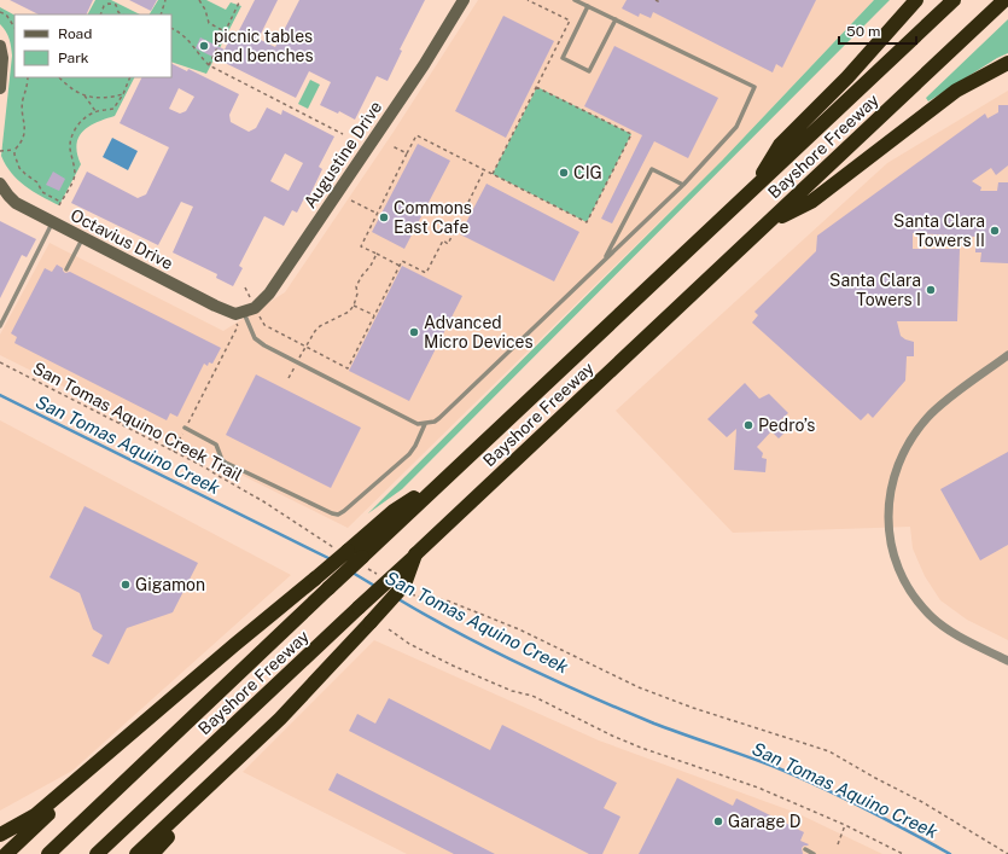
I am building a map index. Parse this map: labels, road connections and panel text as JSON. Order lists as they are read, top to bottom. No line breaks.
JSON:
{"streets":{"highway":["Bayshore Freeway"],"street":["Augustine Drive","Octavius Drive"],"path":["San Tomas Aquino Creek Trail"]},"crossings":[["Augustine Drive","Octavius Drive"]],"water":["San Tomas Aquino Creek"],"places":["picnic tables and benches","CIG","Commons East Cafe","Santa Clara Towers II","Santa Clara Towers I","Advanced Micro Devices","Pedro’s","Gigamon","Garage D"],"legend":["Road","Park"],"scale_bar":"50 m"}
